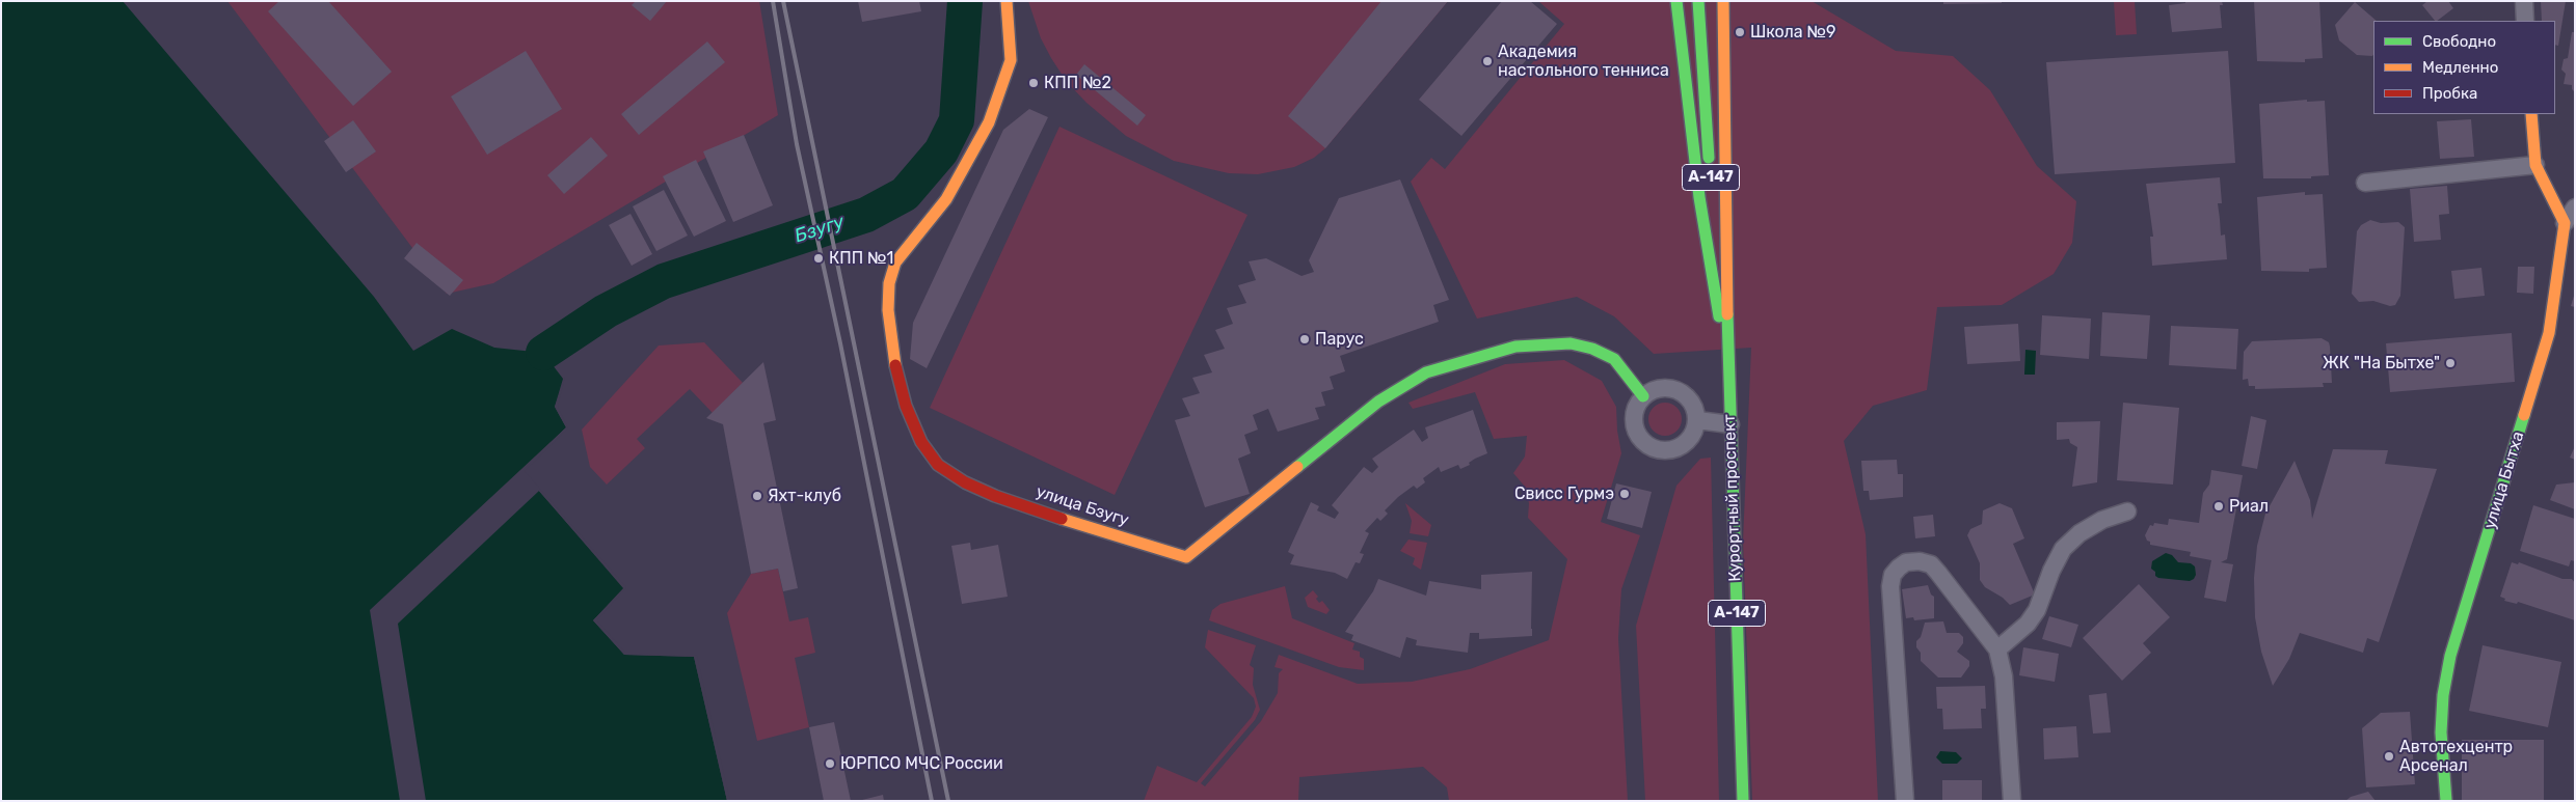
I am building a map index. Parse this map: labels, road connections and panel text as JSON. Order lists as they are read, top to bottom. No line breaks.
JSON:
{"streets":{"street":["А-147","улица Бытха","Курортный проспект","улица Бзугу"]},"crossings":[["А-147","Курортный проспект"]],"water":["Бзугу"],"places":["Школа №9","Академия настольного тенниса","КПП №2","КПП №1","Парус","ЖК \"На Бытхе\"","Свисс Гурмэ","Яхт-клуб","Риал","Автотехцентр Арсенал","ЮРПСО МЧС России"],"legend":["Свободно","Медленно","Пробка"]}
